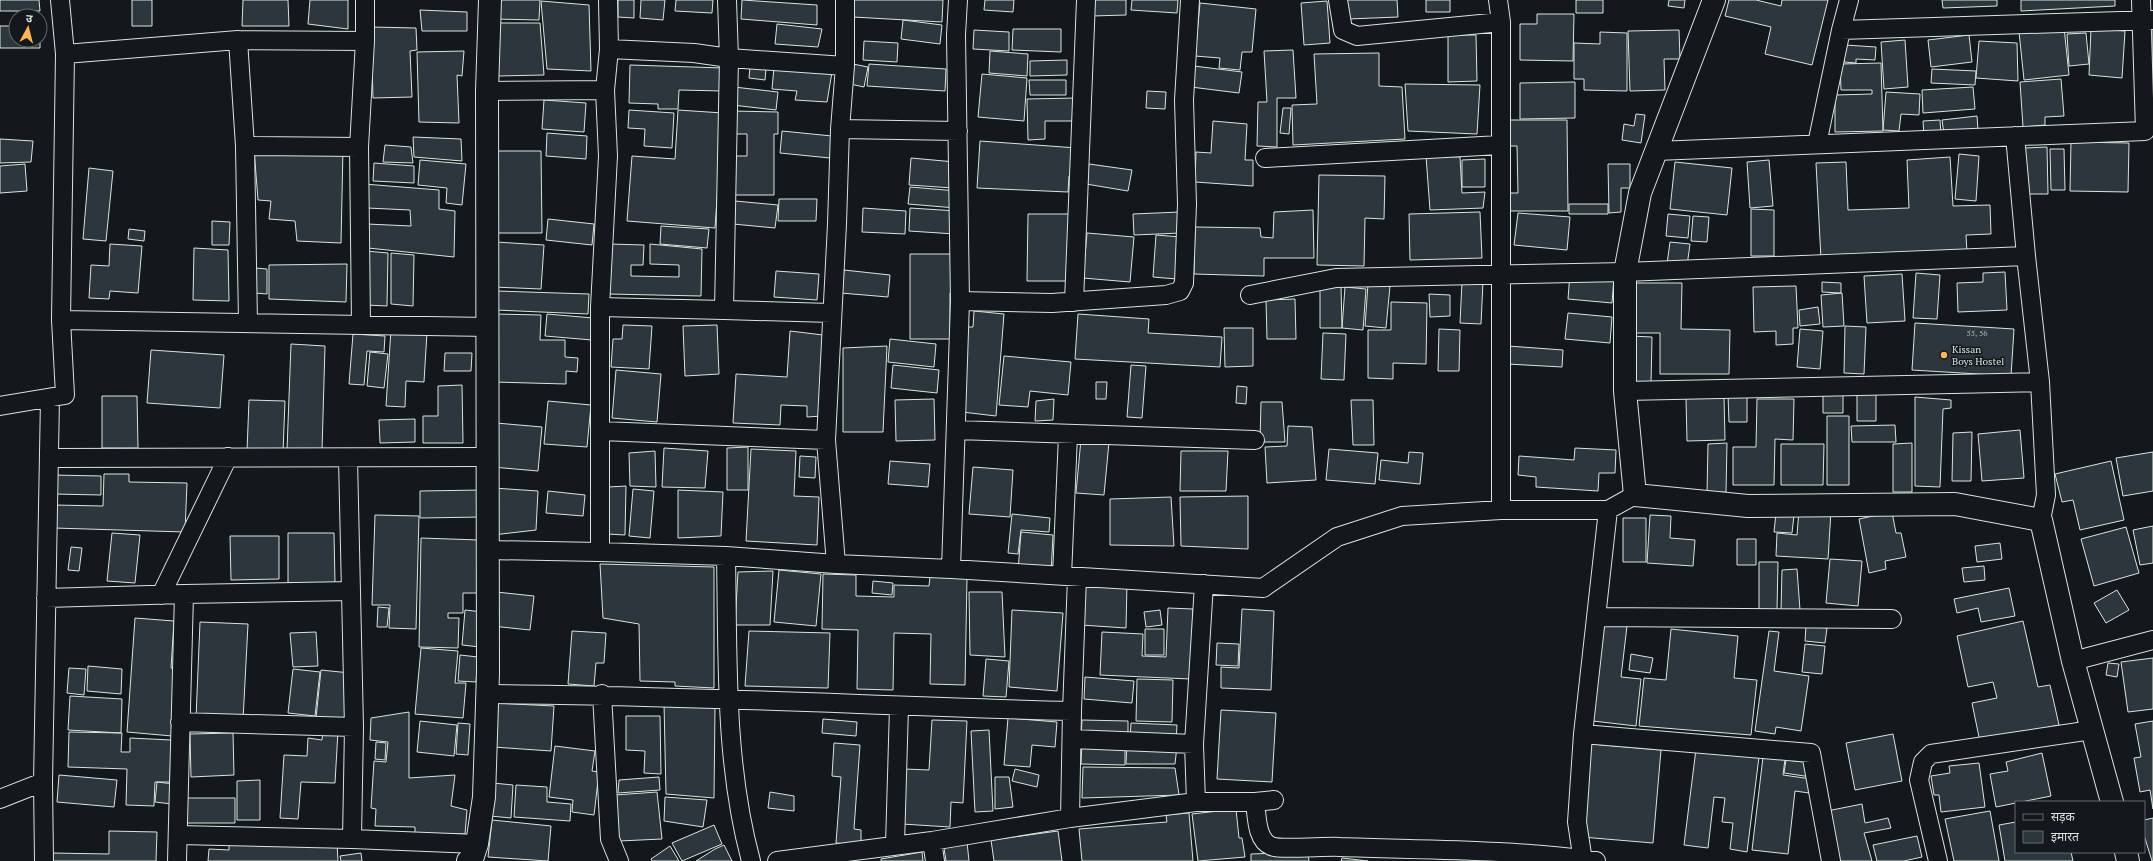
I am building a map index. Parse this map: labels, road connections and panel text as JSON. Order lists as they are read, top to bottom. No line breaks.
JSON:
{"places":["Kissan Boys Hostel"],"house_numbers":["55, 56"],"legend":["सड़क","इमारत"],"north":"top"}
